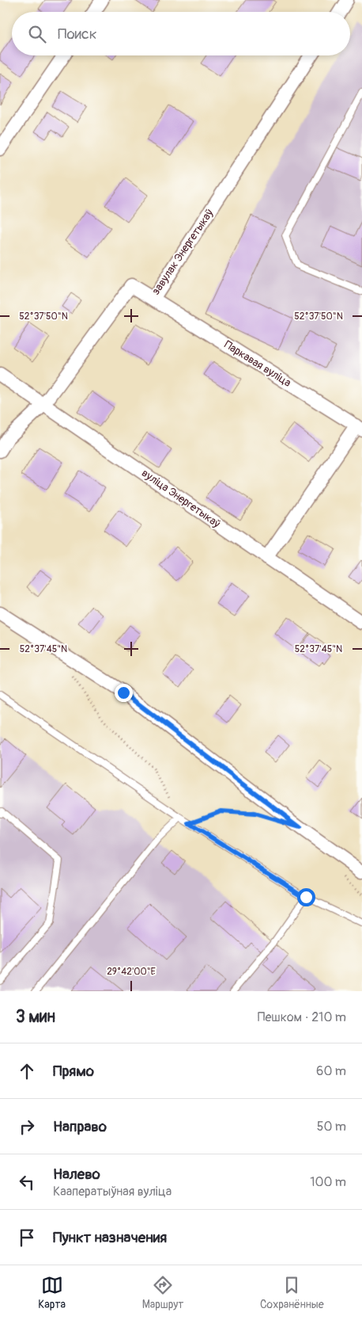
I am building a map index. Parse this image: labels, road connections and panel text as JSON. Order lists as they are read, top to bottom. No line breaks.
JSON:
{"streets":{"street":["завулак Энергетыкаў","Паркавая вуліца","вуліца Энергетыкаў"]},"crossings":[["завулак Энергетыкаў","Паркавая вуліца"],["завулак Энергетыкаў","вуліца Энергетыкаў"]],"page":{"search":"Поиск","heading":["3 мин","Пешком · 210 m"],"list":[["Прямо","60 m"],["Направо","50 m"],["Налево","Кааператыўная вуліца","100 m"],"Пункт назначения"],"nav":["Карта","Маршрут","Сохранённые"]},"coordinates":["52°37'50\"N","52°37'45\"N","29°42'00\"E"]}
